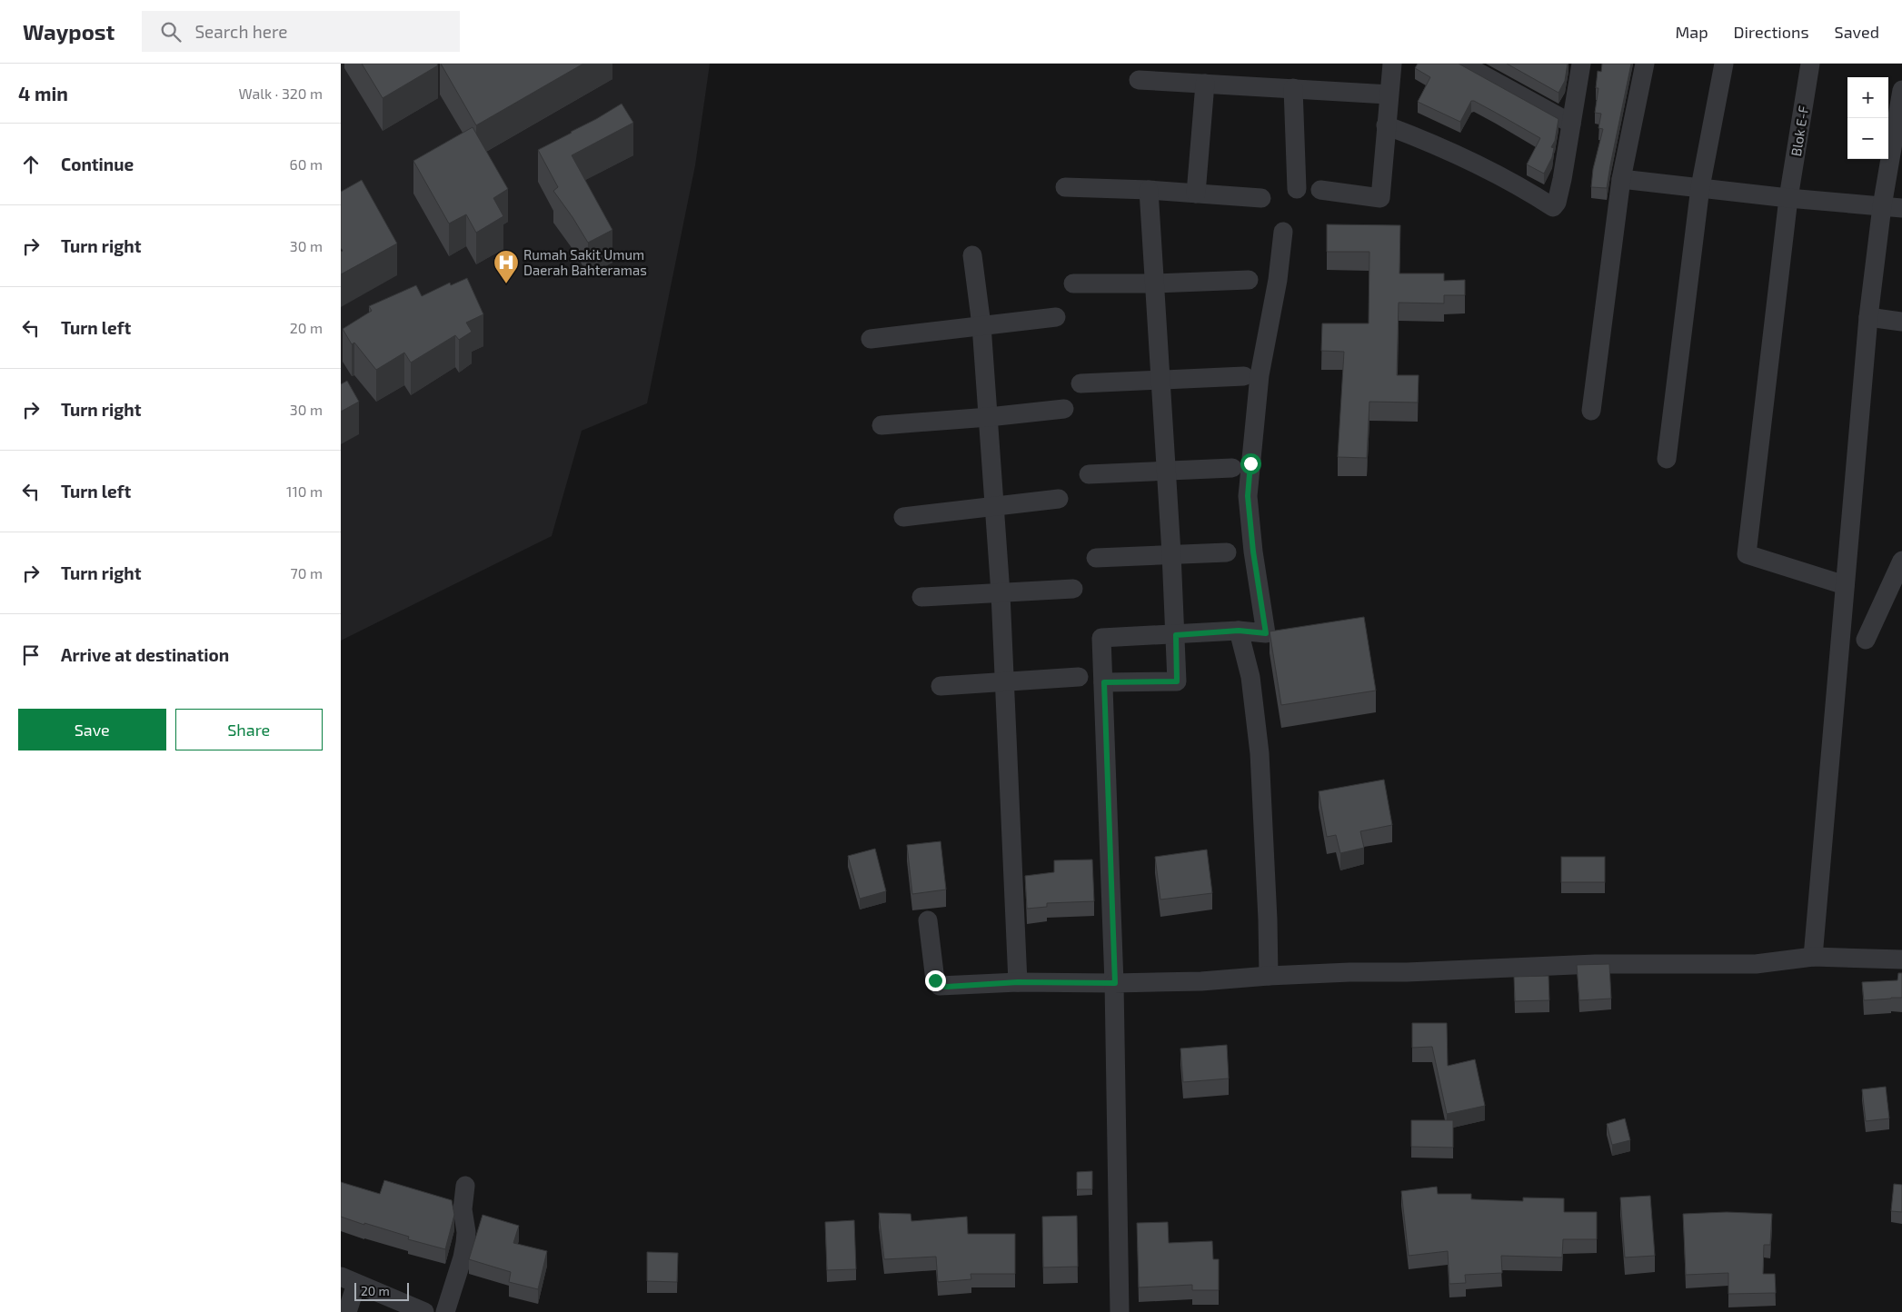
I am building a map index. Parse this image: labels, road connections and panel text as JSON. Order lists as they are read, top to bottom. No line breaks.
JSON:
{"streets":{"street":["Blok E-F"]},"places":{"hospital":["Rumah Sakit Umum Daerah Bahteramas"]},"scale_bar":"20 m","page":{"header":"Waypost","search":"Search here","nav":["Map","Directions","Saved"],"heading":["4 min","Walk · 320 m"],"map_buttons":["+","−"],"list":[["Continue","60 m"],["Turn right","30 m"],["Turn left","20 m"],["Turn right","30 m"],["Turn left","110 m"],["Turn right","70 m"],"Arrive at destination"],"buttons":["Save","Share"],"scale":"20 m"}}
